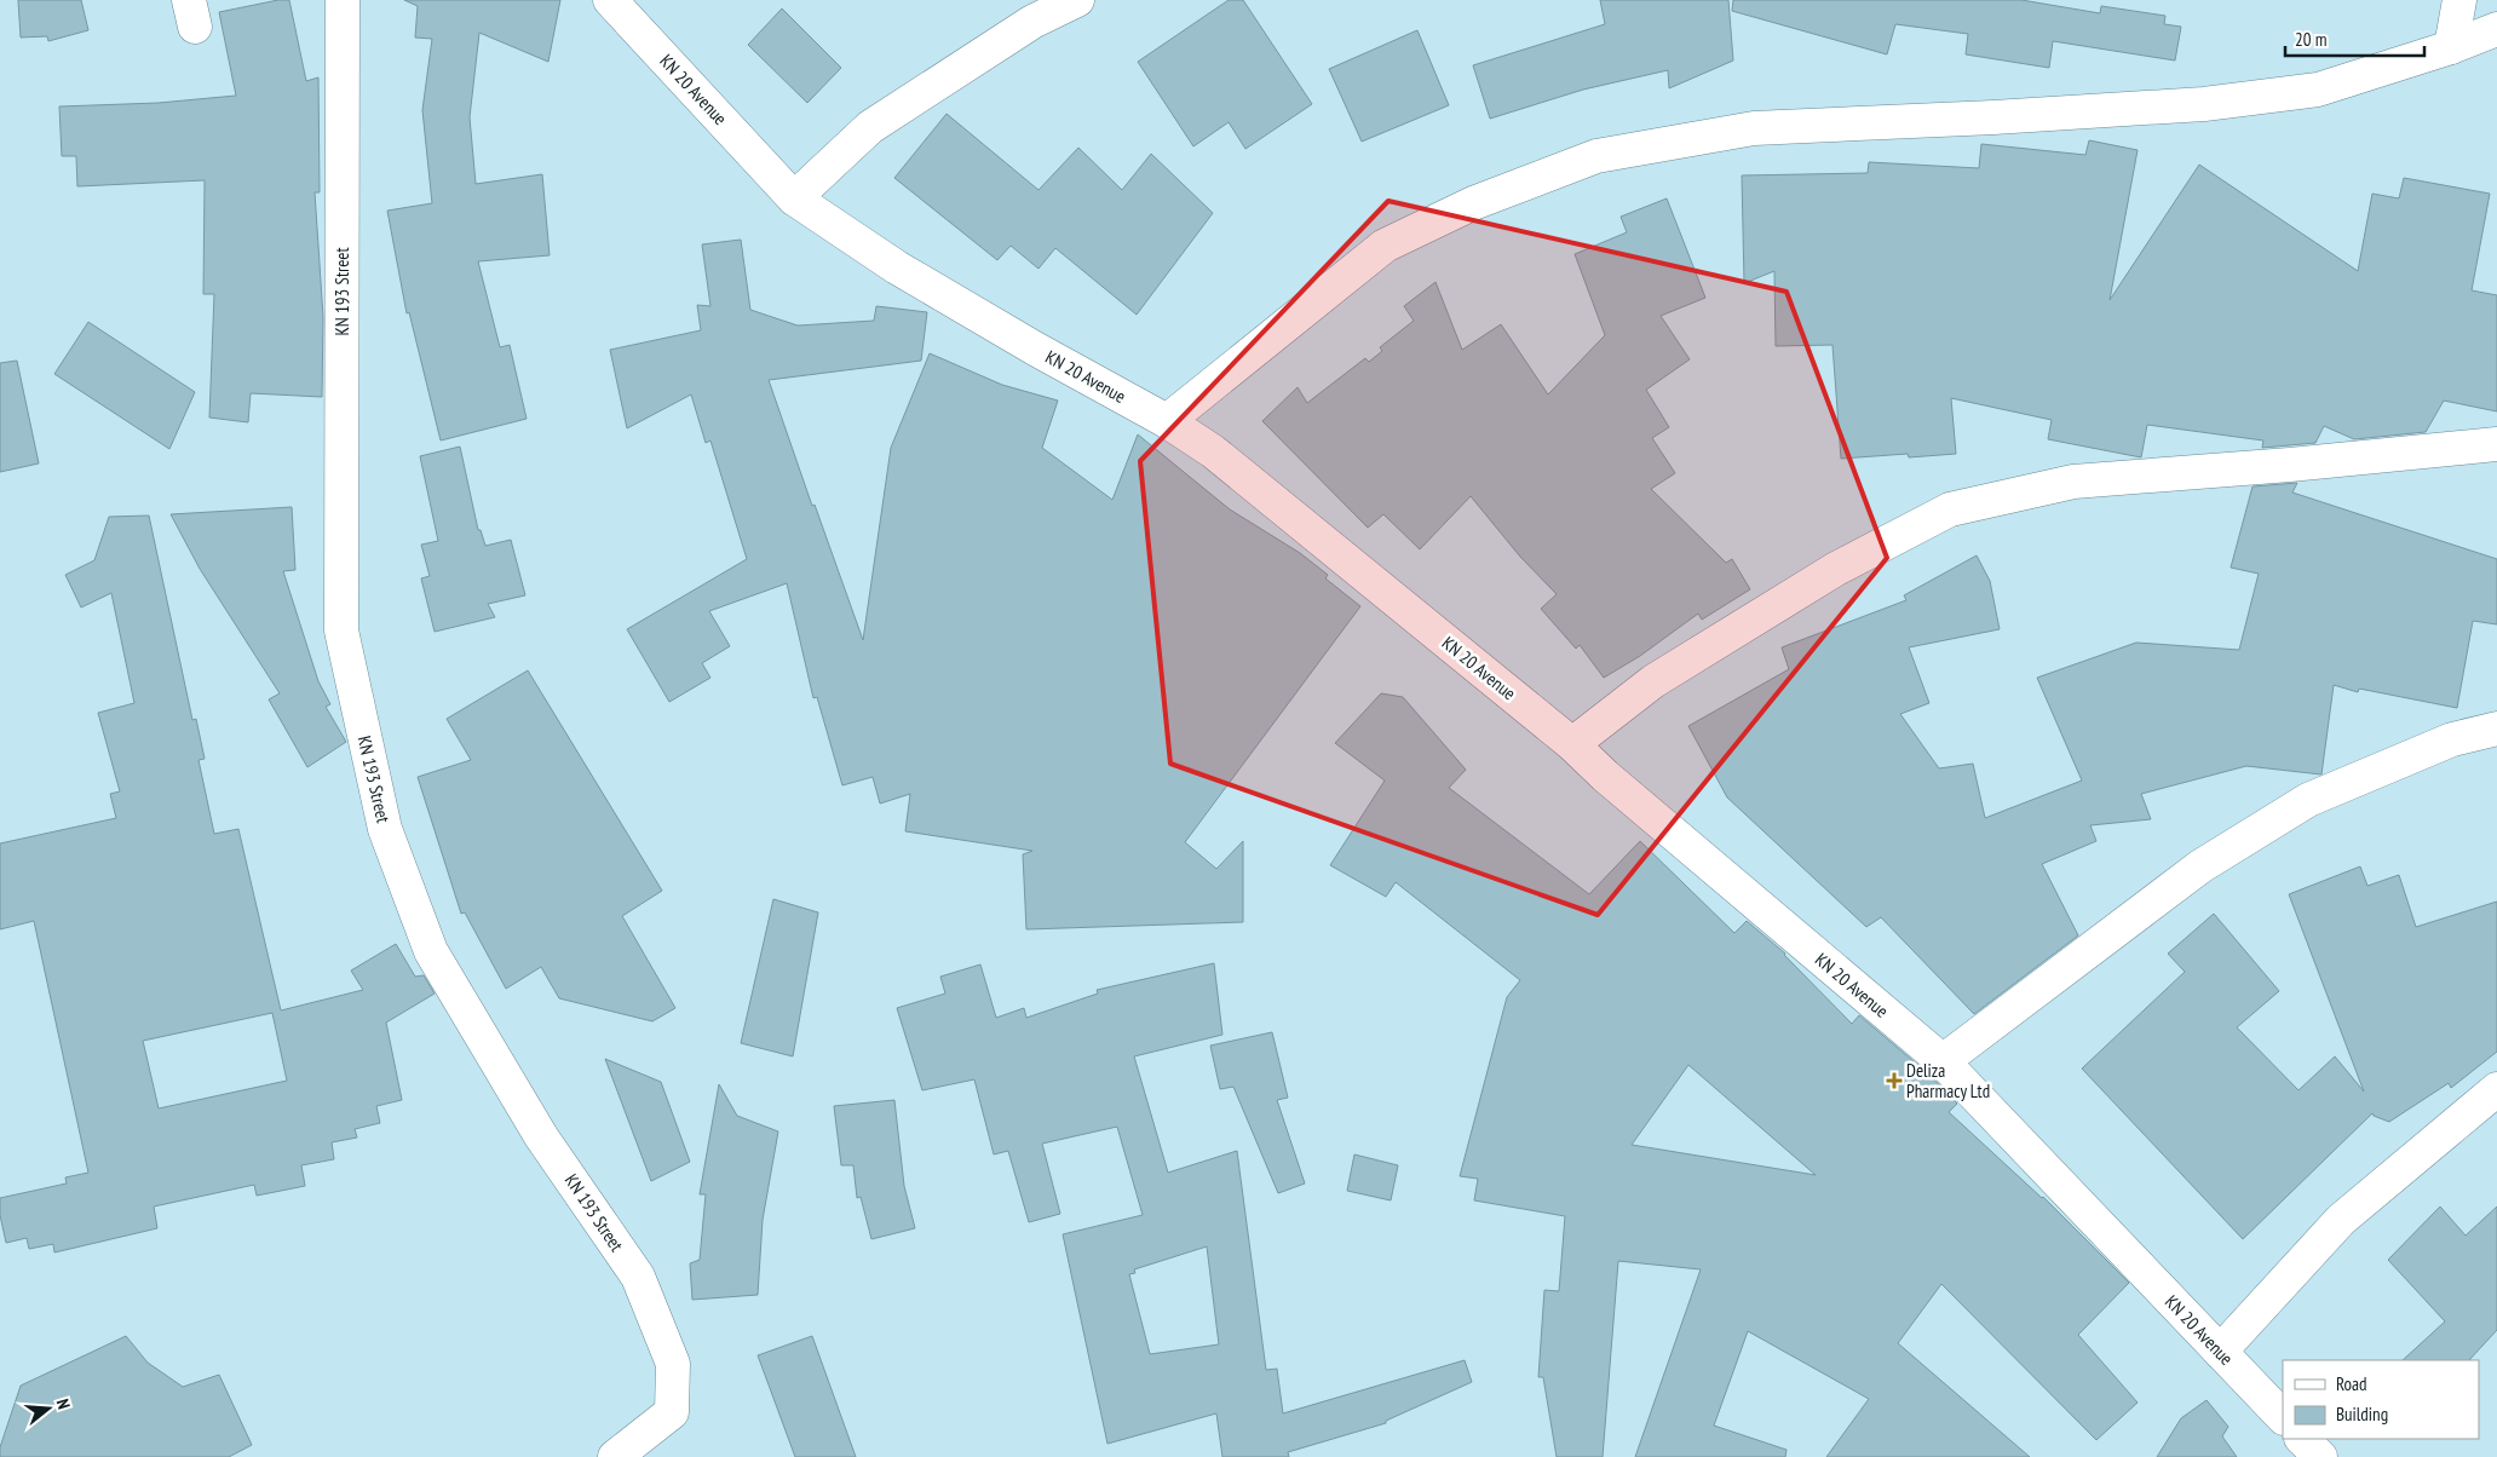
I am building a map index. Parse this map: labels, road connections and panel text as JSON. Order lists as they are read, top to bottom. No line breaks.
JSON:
{"streets":{"street":["KN 20 Avenue","KN 193 Street"]},"places":{"health":["Deliza Pharmacy Ltd"]},"legend":["Road","Building"],"scale_bar":"20 m","north":"right"}
